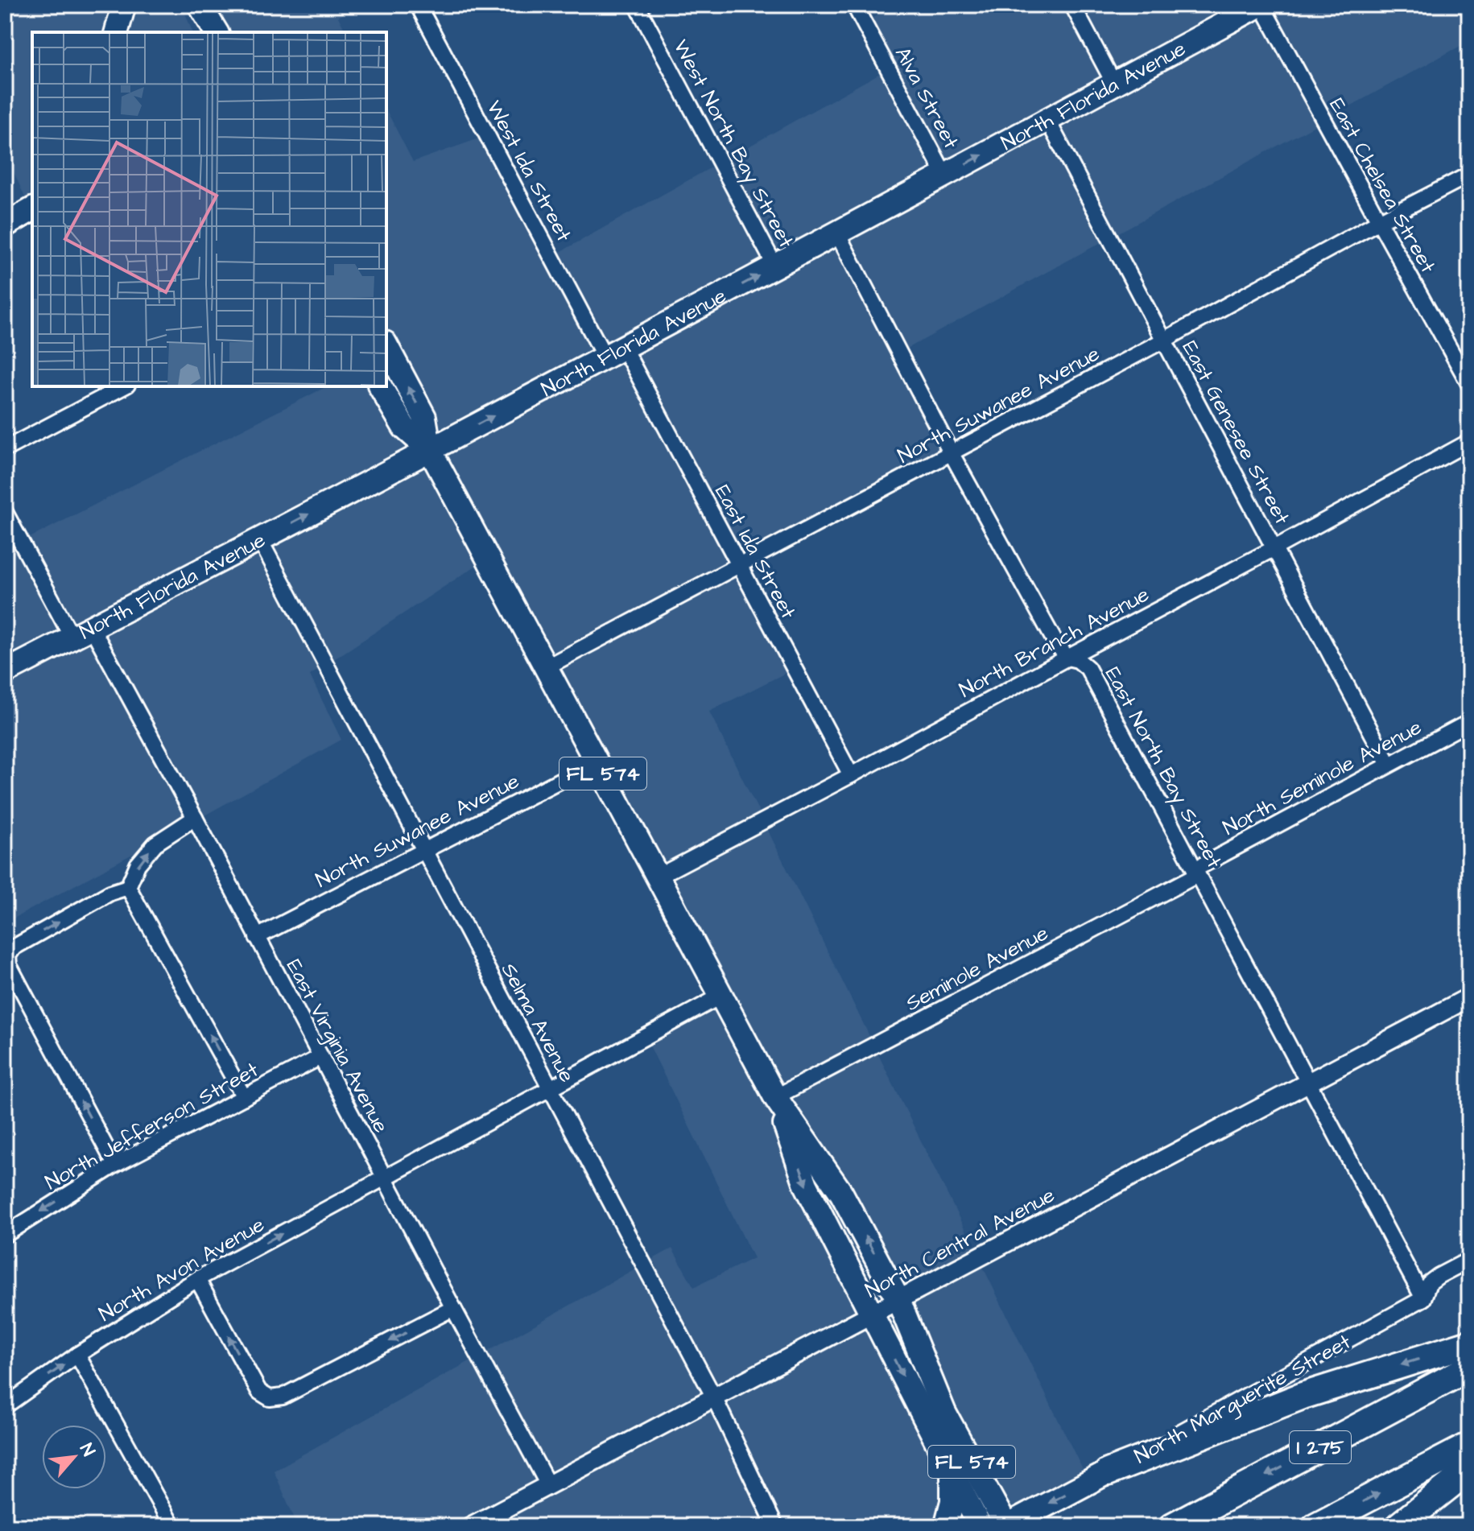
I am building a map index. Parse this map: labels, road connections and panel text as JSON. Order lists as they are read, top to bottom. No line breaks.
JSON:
{"streets":{"highway":["I 275"],"main road":["North Florida Avenue","FL 574","North Marguerite Street"],"street":["Alva Street","West North Bay Street","West Ida Street","East Chelsea Street","North Suwanee Avenue","East Genesee Street","East Ida Street","North Branch Avenue","East North Bay Street","North Seminole Avenue","Seminole Avenue","Selma Avenue","East Virginia Avenue","North Jefferson Street","North Central Avenue","North Avon Avenue"]},"crossings":[["North Florida Avenue","Alva Street"],["North Florida Avenue","West North Bay Street"],["North Florida Avenue","West Ida Street"],["North Florida Avenue","East Chelsea Street"],["North Florida Avenue","East Genesee Street"],["North Florida Avenue","East Ida Street"],["North Florida Avenue","East North Bay Street"],["North Florida Avenue","FL 574"],["North Florida Avenue","Selma Avenue"],["North Florida Avenue","East Virginia Avenue"],["West Ida Street","East Ida Street"],["East Chelsea Street","North Suwanee Avenue"],["North Suwanee Avenue","East Genesee Street"],["North Suwanee Avenue","East Ida Street"],["North Suwanee Avenue","East North Bay Street"],["North Suwanee Avenue","FL 574"],["North Suwanee Avenue","Selma Avenue"],["North Suwanee Avenue","East Virginia Avenue"],["East Genesee Street","North Branch Avenue"],["East Genesee Street","North Seminole Avenue"],["East Ida Street","North Branch Avenue"],["North Branch Avenue","East North Bay Street"],["North Branch Avenue","FL 574"],["East North Bay Street","North Seminole Avenue"],["East North Bay Street","Seminole Avenue"],["East North Bay Street","North Central Avenue"],["East North Bay Street","North Marguerite Street"],["FL 574","Seminole Avenue"],["FL 574","North Central Avenue"],["FL 574","North Avon Avenue"],["FL 574","North Marguerite Street"],["North Seminole Avenue","Seminole Avenue"],["Selma Avenue","North Central Avenue"],["Selma Avenue","North Avon Avenue"],["East Virginia Avenue","North Jefferson Street"],["East Virginia Avenue","North Central Avenue"],["East Virginia Avenue","North Avon Avenue"]],"one_way":["North Florida Avenue","North Jefferson Street","North Avon Avenue"],"north":"top right"}
